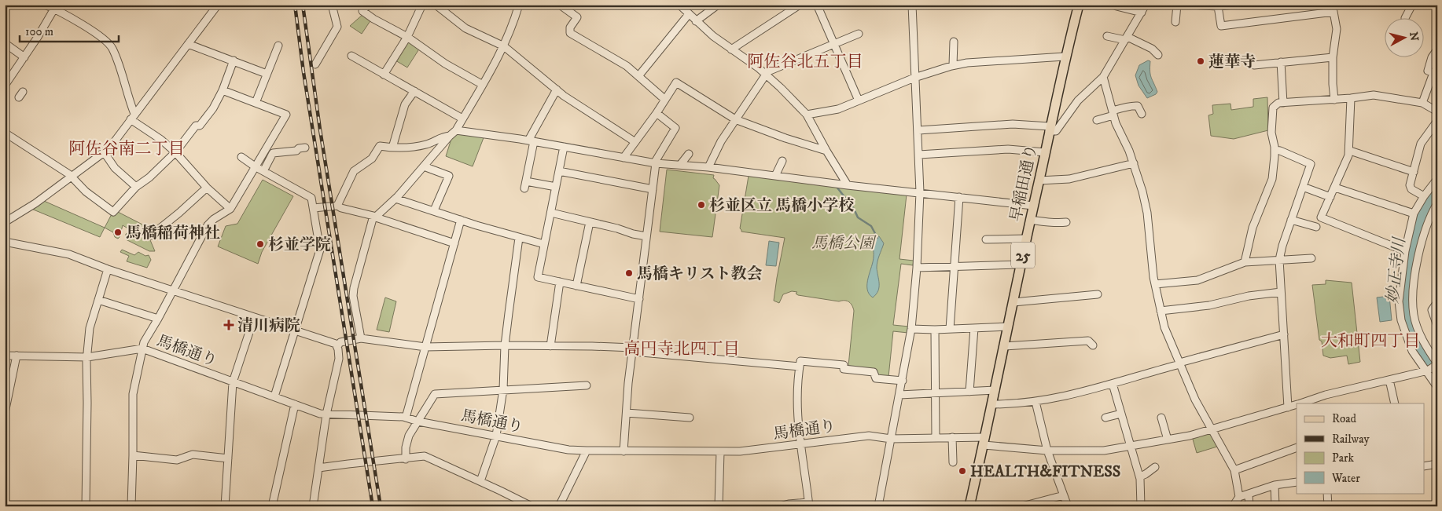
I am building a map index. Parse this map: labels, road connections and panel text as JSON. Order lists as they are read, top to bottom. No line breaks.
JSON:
{"streets":{"main road":["早稲田通り","25"],"street":["馬橋通り"]},"crossings":[["早稲田通り","馬橋通り"]],"districts":["阿佐谷北五丁目","阿佐谷南二丁目","大和町四丁目","高円寺北四丁目"],"water":["妙正寺川"],"parks":["馬橋公園"],"places":{"other":["蓮華寺","杉並区立 馬橋小学校","馬橋稲荷神社","杉並学院","馬橋キリスト教会","HEALTH&FITNESS"],"health":["清川病院"]},"legend":["Road","Railway","Park","Water"],"scale_bar":"100 m","north":"right"}
